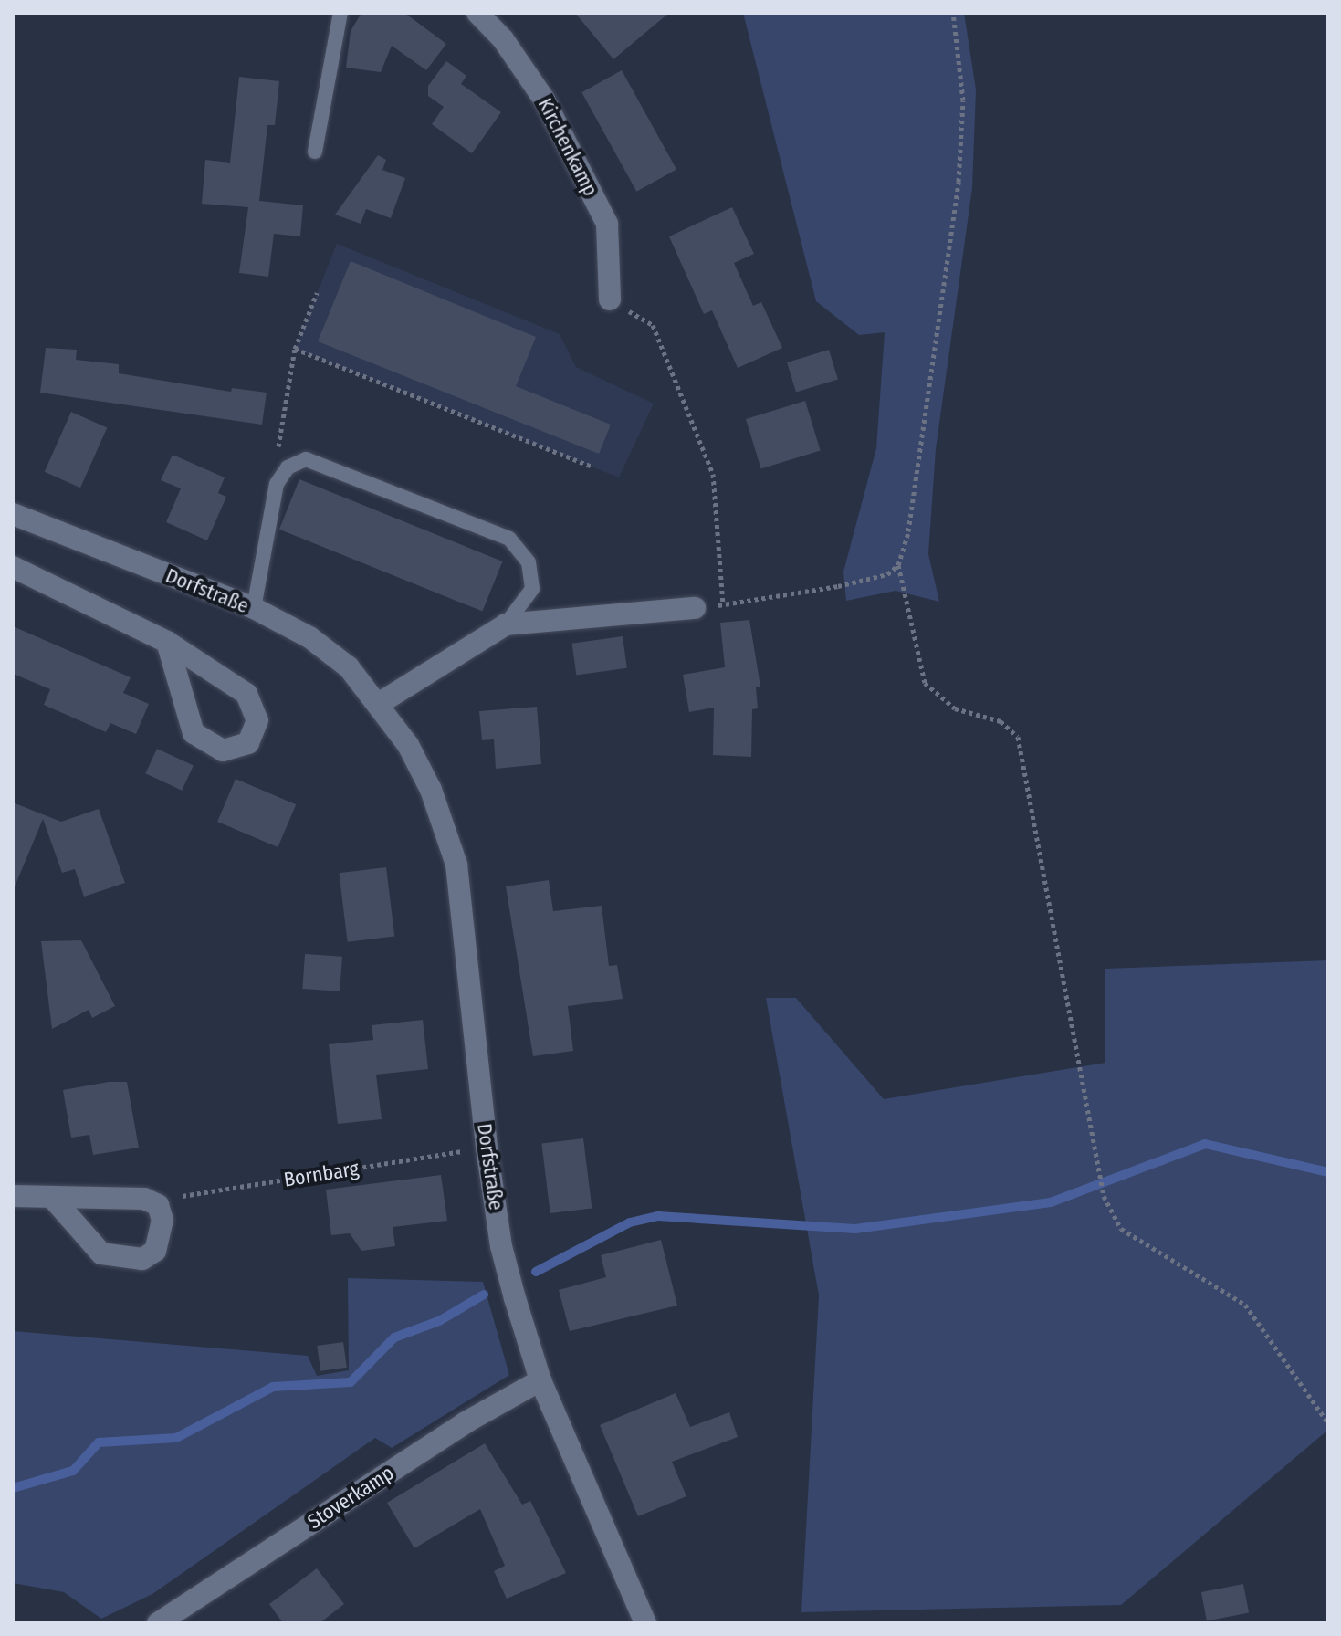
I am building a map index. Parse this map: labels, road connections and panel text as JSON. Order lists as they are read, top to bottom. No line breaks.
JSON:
{"streets":{"street":["Kirchenkamp","Dorfstraße","Stoverkamp"],"path":["Bornbarg"]},"crossings":[["Dorfstraße","Bornbarg"],["Dorfstraße","Stoverkamp"]]}
